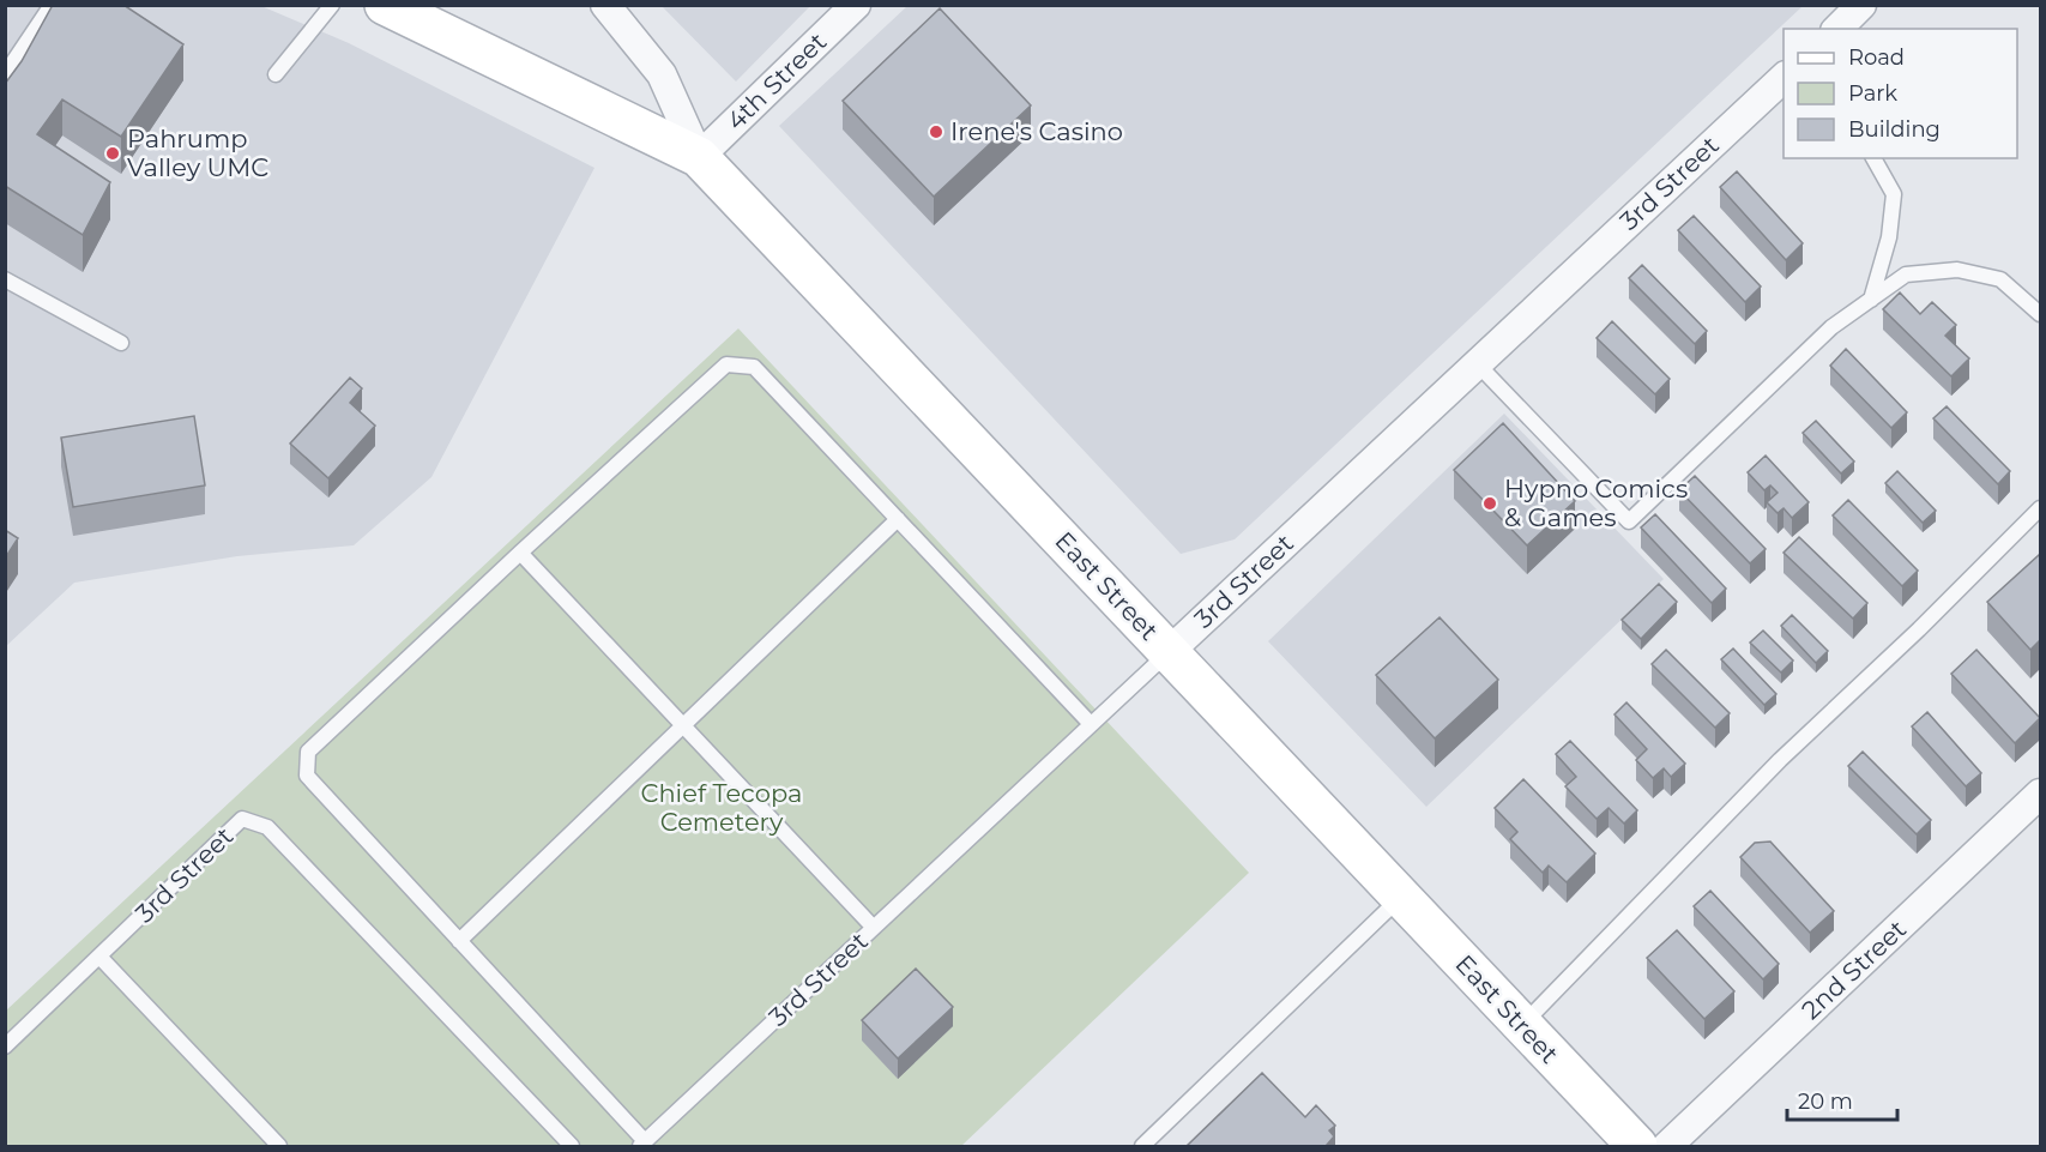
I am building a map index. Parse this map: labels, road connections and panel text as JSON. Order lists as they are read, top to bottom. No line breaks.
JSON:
{"streets":{"street":["4th Street","3rd Street","East Street","2nd Street"]},"crossings":[["4th Street","East Street"],["3rd Street","East Street"]],"parks":["Chief Tecopa Cemetery"],"places":["Irene's Casino","Pahrump Valley UMC","Hypno Comics & Games"],"legend":["Road","Park","Building"],"scale_bar":"20 m"}
